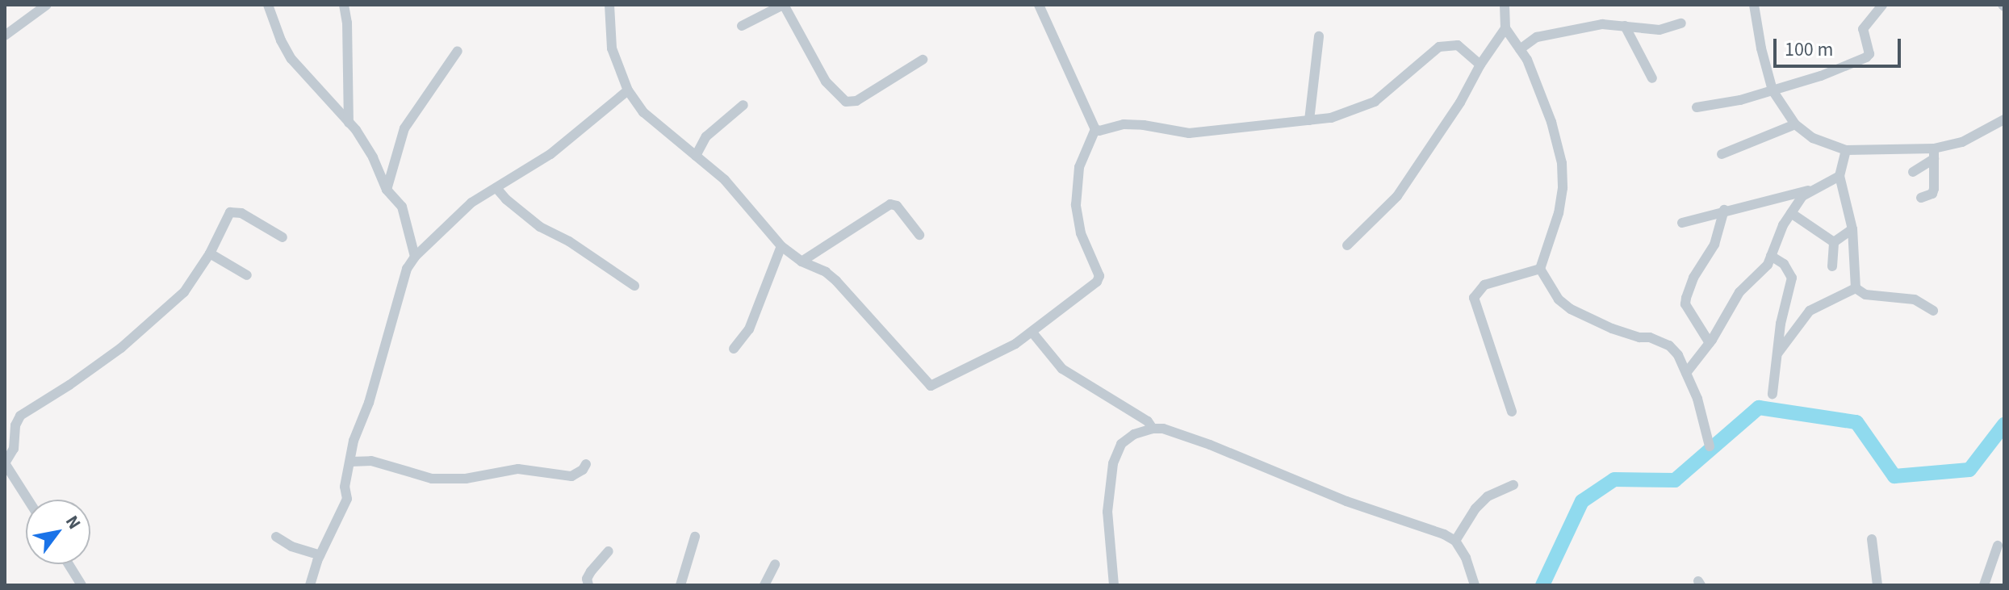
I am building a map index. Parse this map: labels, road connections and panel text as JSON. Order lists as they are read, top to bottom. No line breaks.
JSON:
{"scale_bar":"100 m","north":"top right"}
